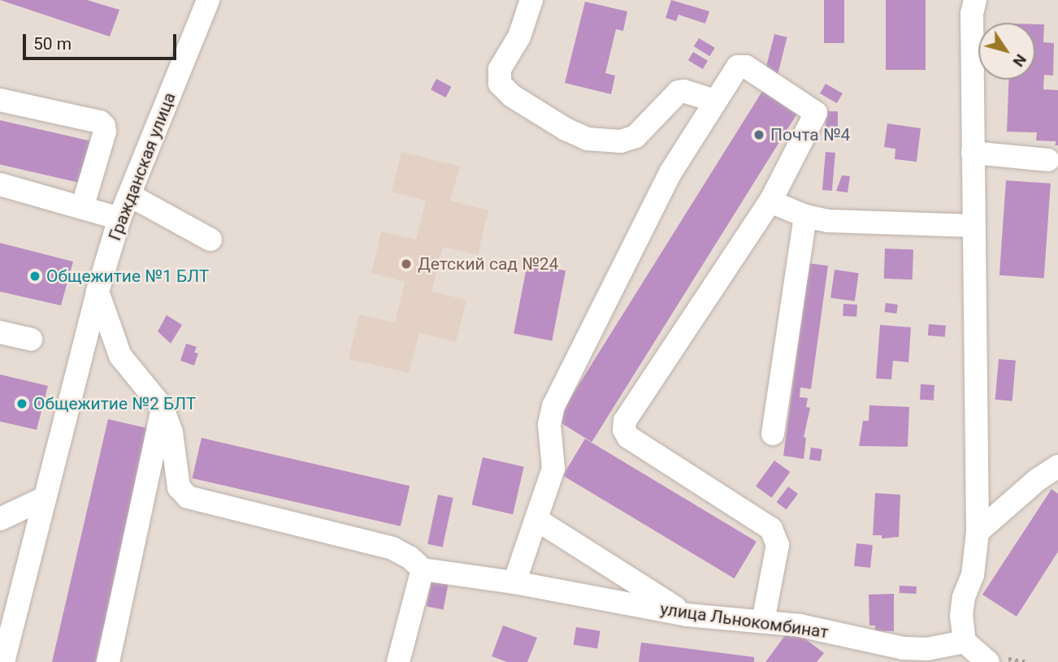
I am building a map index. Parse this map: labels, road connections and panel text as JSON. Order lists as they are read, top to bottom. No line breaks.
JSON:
{"streets":{"street":["Гражданская улица","улица Льнокомбинат"]},"places":["Почта №4","Детский сад №24","Общежитие №1 БЛТ","Общежитие №2 БЛТ"],"scale_bar":"50 m","north":"bottom right"}
